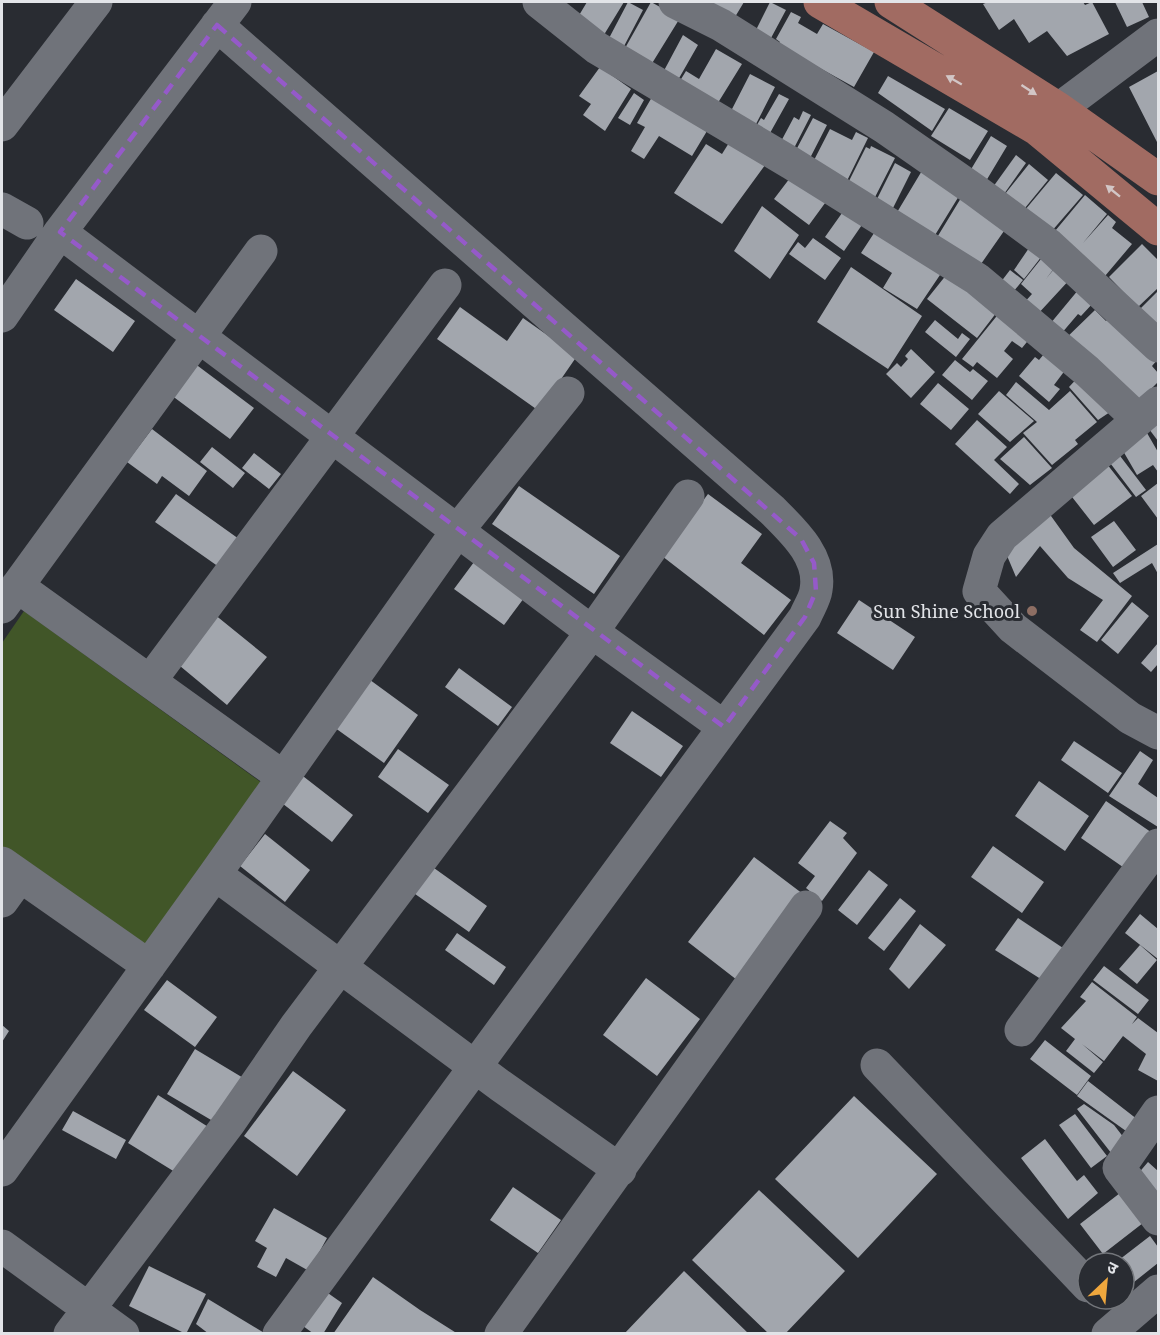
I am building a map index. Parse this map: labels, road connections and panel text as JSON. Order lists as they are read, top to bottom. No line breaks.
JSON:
{"places":["Sun Shine School"],"north":"top right"}
